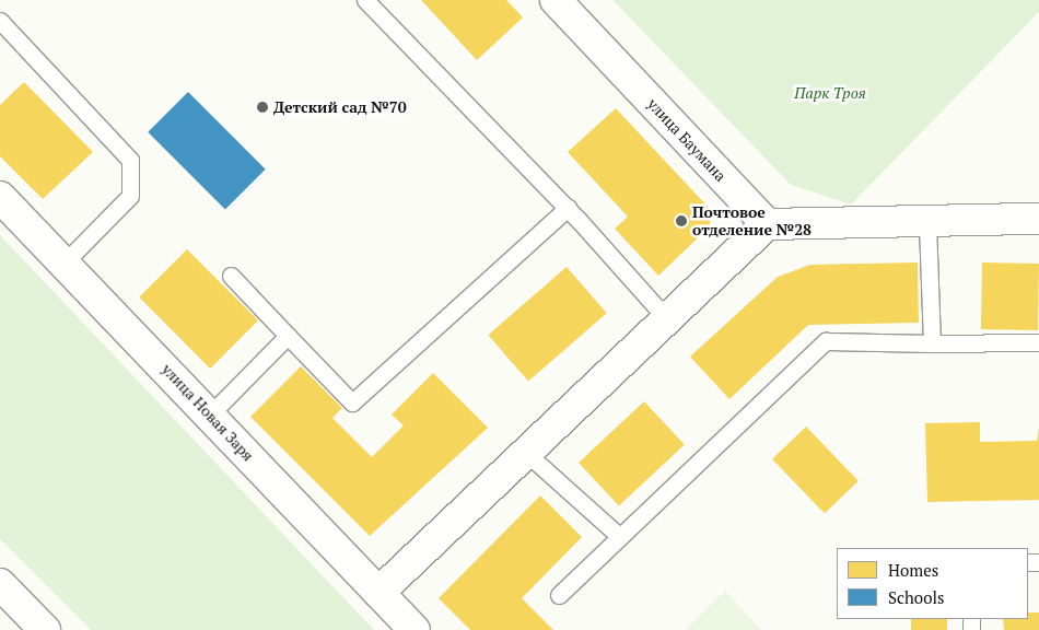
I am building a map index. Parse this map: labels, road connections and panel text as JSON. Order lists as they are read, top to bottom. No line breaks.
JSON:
{"streets":{"street":["улица Баумана","улица Новая Заря"]},"parks":["Парк Троя"],"places":["Детский сад №70","Почтовое отделение №28"],"legend":["Homes","Schools"]}
